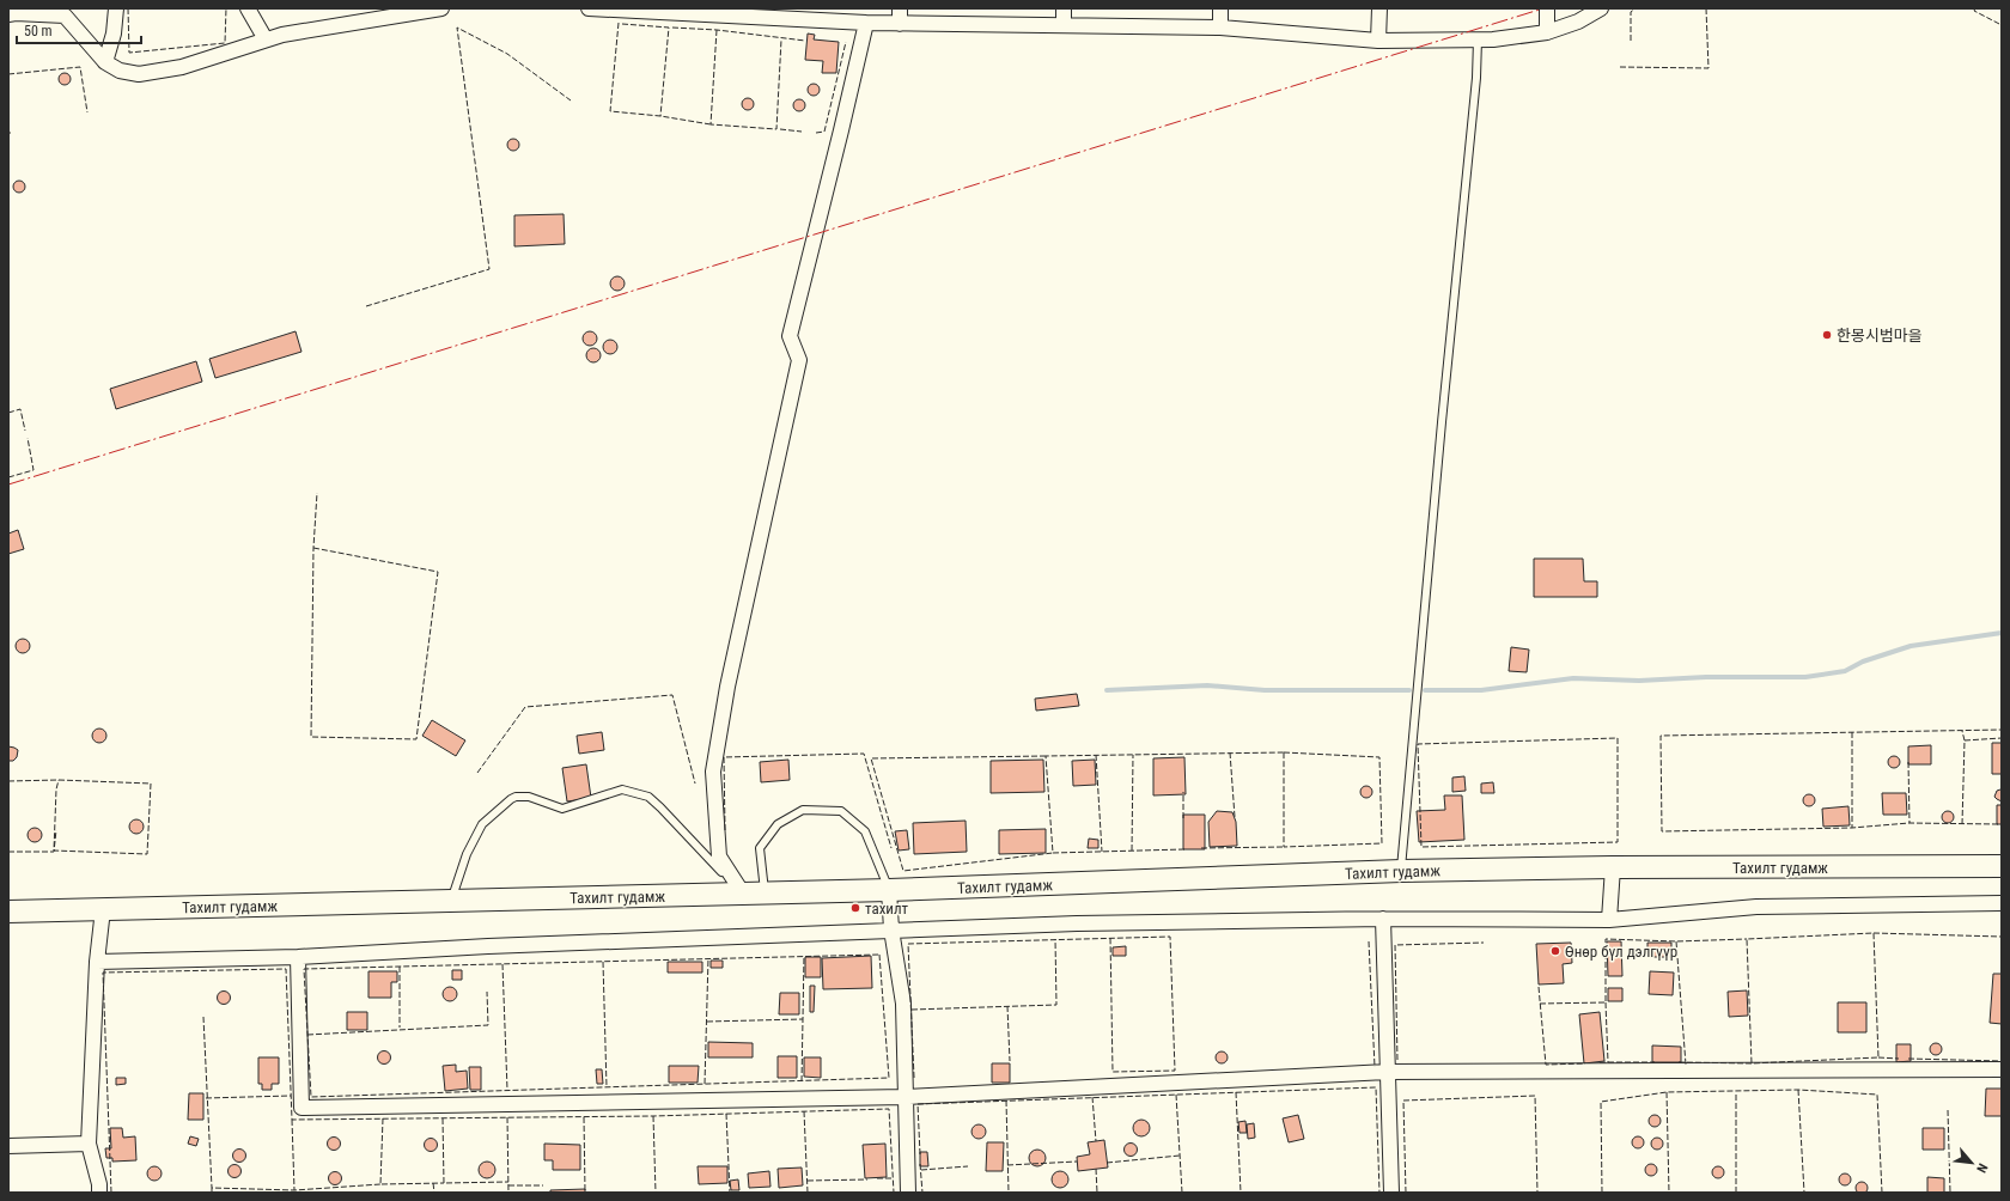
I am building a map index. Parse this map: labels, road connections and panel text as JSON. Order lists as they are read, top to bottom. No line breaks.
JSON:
{"streets":{"main road":["Тахилт гудамж"]},"places":["한몽시범마을","тахилт","Өнөр бүл дэлгүүр"],"scale_bar":"50 m","north":"bottom right"}
